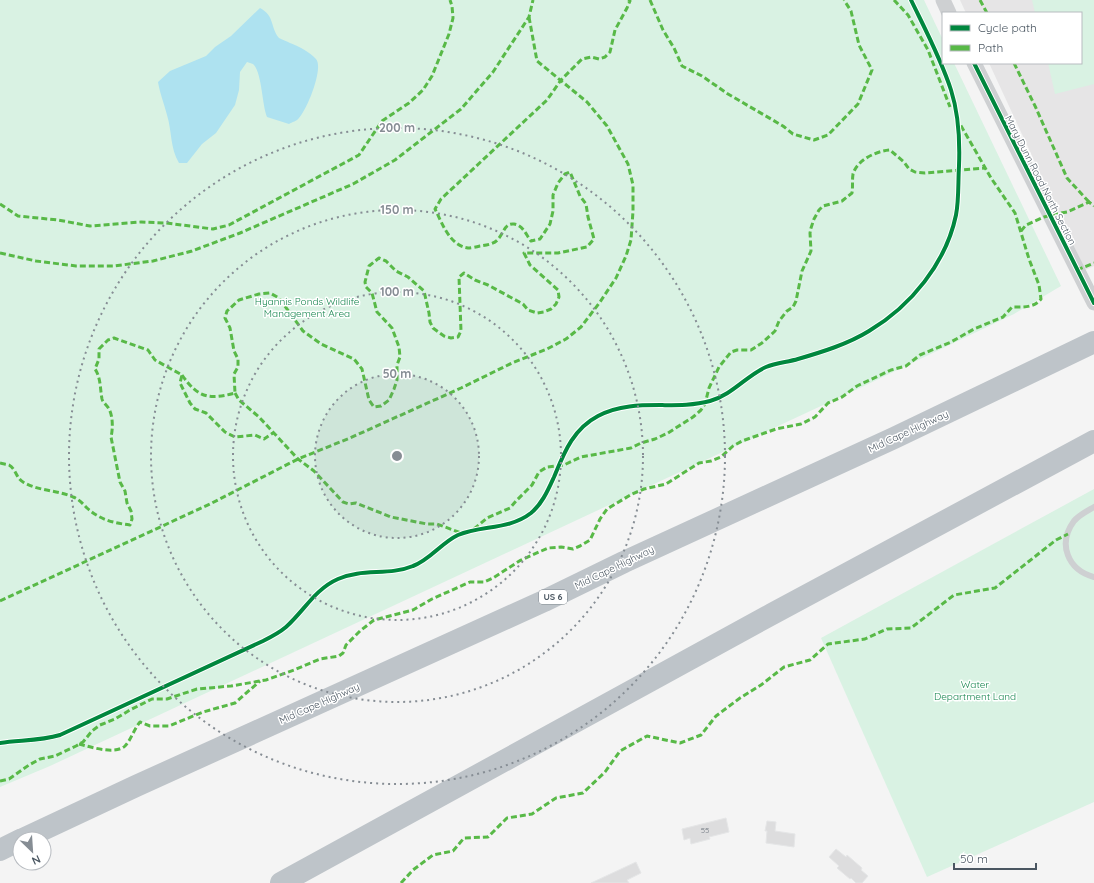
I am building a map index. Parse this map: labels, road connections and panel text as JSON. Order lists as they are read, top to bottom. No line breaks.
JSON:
{"streets":{"highway":["Mid Cape Highway","US 6"],"street":["Mary Dunn Road North Section"]},"parks":["Hyannis Ponds Wildlife Management Area","Water Department Land"],"house_numbers":["55"],"legend":["Cycle path","Path"],"scale_bar":"50 m","north":"bottom right","rings":["200 m","150 m","100 m","50 m"]}
